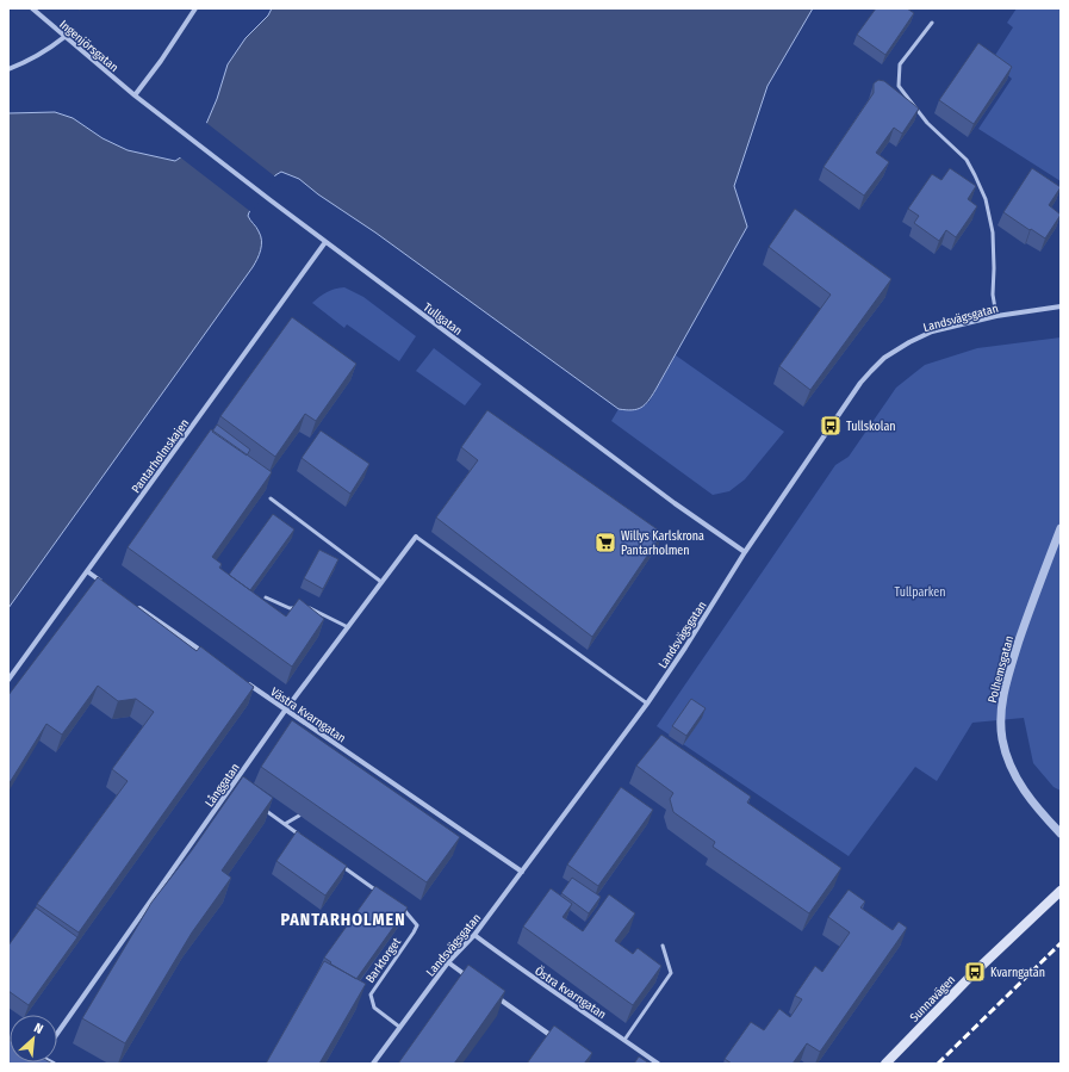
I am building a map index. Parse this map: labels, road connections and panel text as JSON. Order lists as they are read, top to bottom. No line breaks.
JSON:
{"streets":{"main road":["Sunnavägen"],"street":["Ingenjörsgatan","Landsvägsgatan","Tullgatan","Pantarholmskajen","Polhemsgatan","Västra Kvarngatan","Långgatan","Östra kvarngatan"],"lane":["Barktorget"]},"crossings":[["Ingenjörsgatan","Tullgatan"],["Landsvägsgatan","Tullgatan"],["Landsvägsgatan","Västra Kvarngatan"],["Landsvägsgatan","Barktorget"],["Landsvägsgatan","Östra kvarngatan"],["Tullgatan","Pantarholmskajen"],["Västra Kvarngatan","Långgatan"]],"districts":["PANTARHOLMEN"],"parks":["Tullparken"],"places":{"bus stop":["Tullskolan","Kvarngatan"],"supermarket":["Willys Karlskrona Pantarholmen"]},"north":"top right"}
